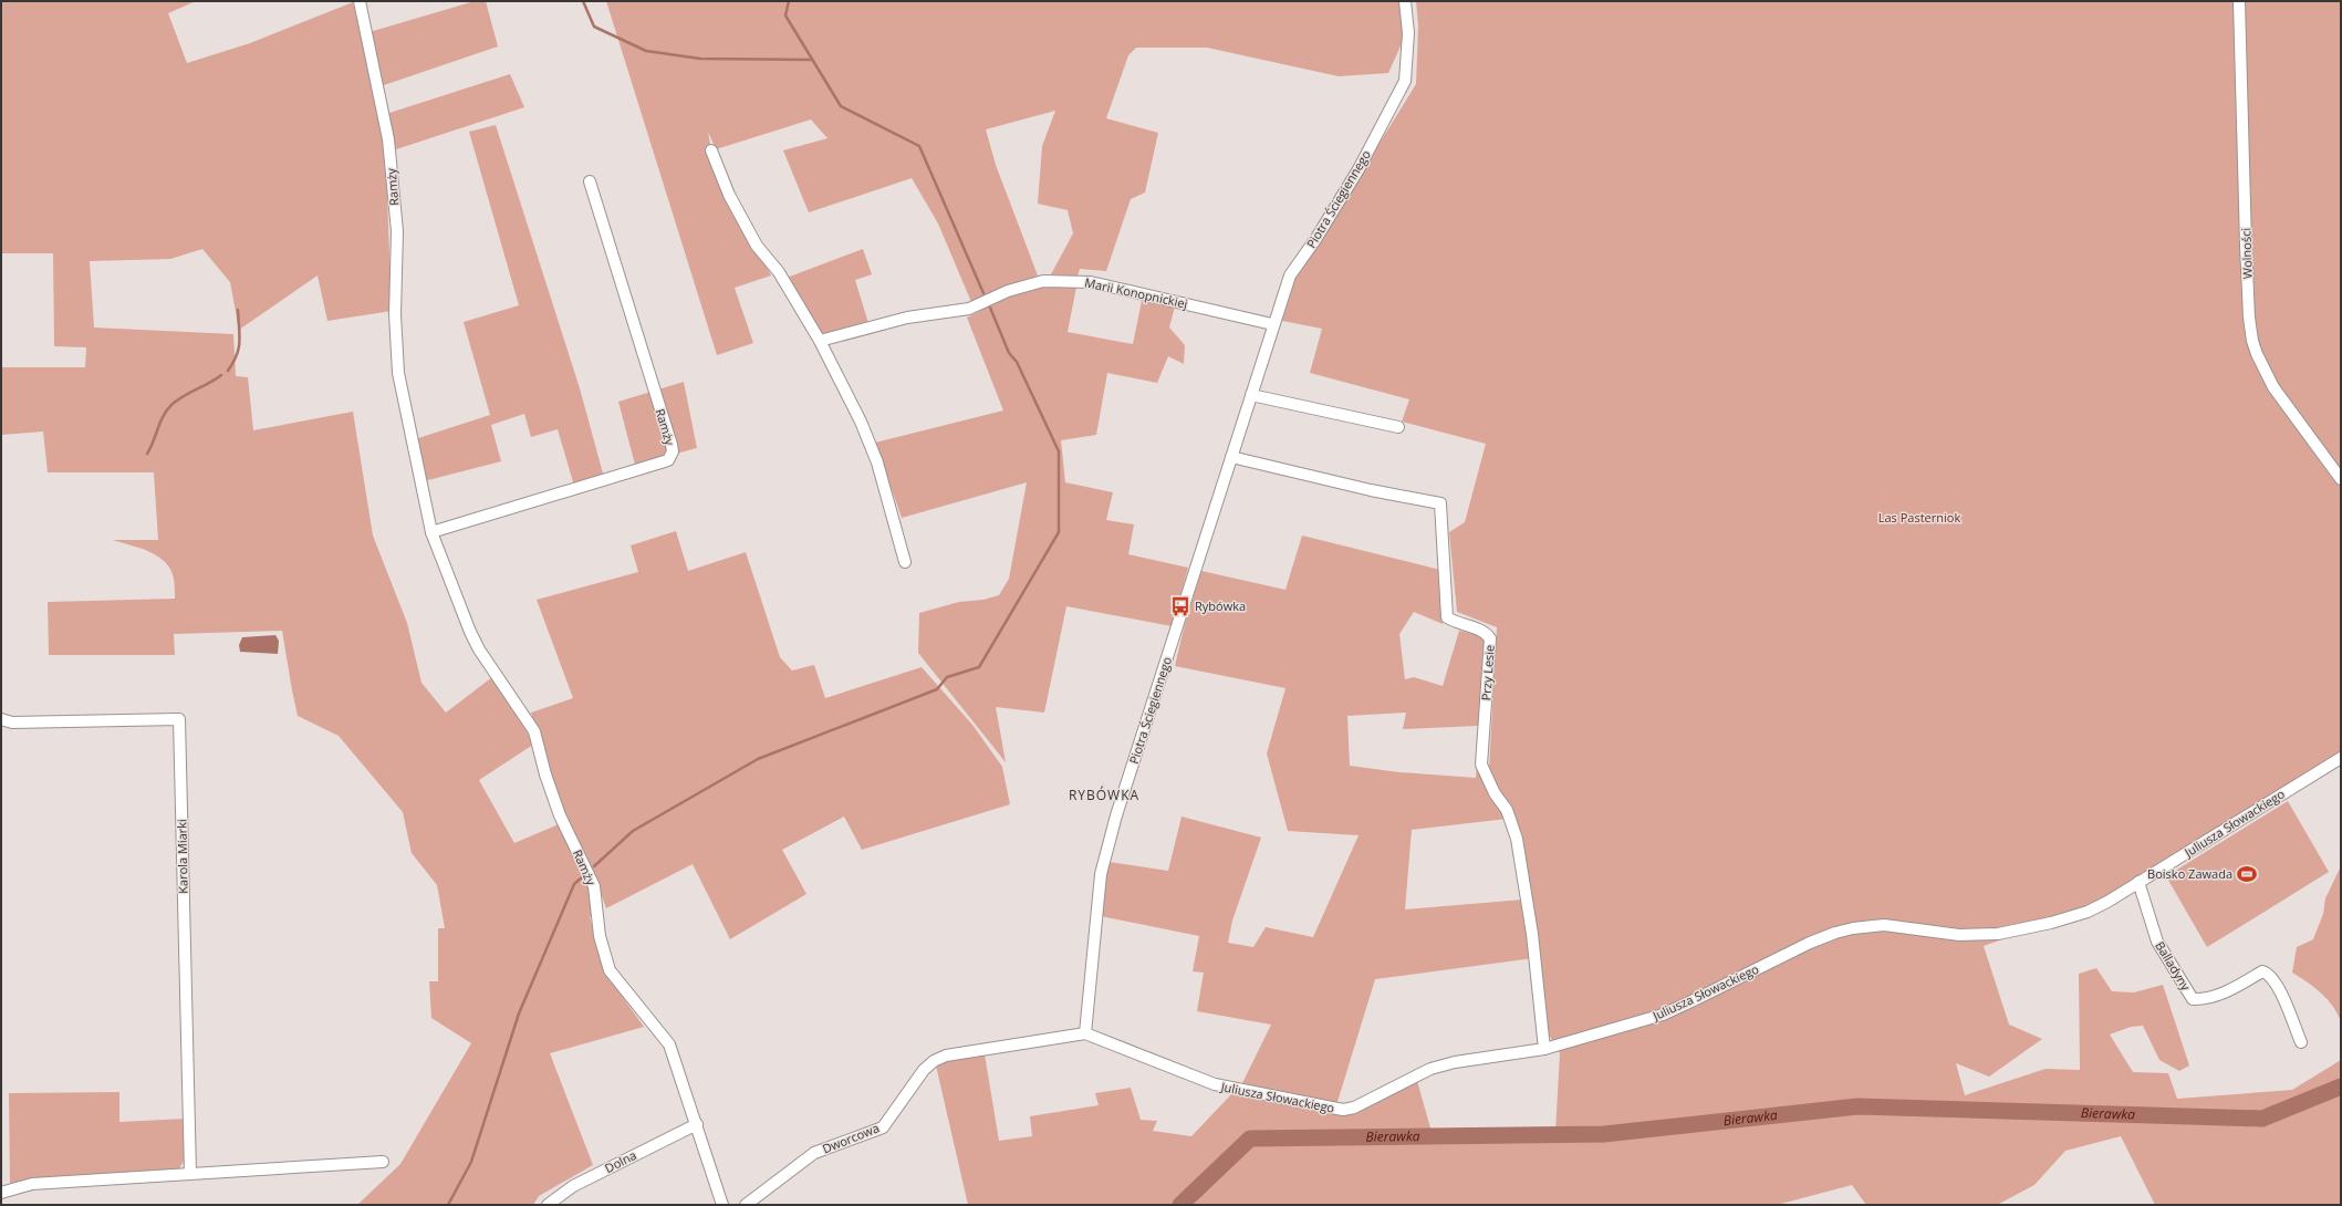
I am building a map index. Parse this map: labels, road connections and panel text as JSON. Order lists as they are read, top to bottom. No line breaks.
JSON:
{"streets":{"street":["Ramży","Piotra Ściegiennego","Wolności","Marii Konopnickiej","Przy Lesie","Juliusza Słowackiego","Karola Miarki","Balladyny","Dworcowa","Dolna"]},"crossings":[["Ramży","Dolna"],["Piotra Ściegiennego","Marii Konopnickiej"],["Piotra Ściegiennego","Przy Lesie"],["Piotra Ściegiennego","Juliusza Słowackiego"],["Przy Lesie","Juliusza Słowackiego"],["Juliusza Słowackiego","Balladyny"],["Juliusza Słowackiego","Dworcowa"]],"districts":["RYBÓWKA"],"water":["Bierawka"],"parks":["Las Pasterniok"],"places":{"bus stop":["Rybówka"],"sports":["Boisko Zawada"]}}
